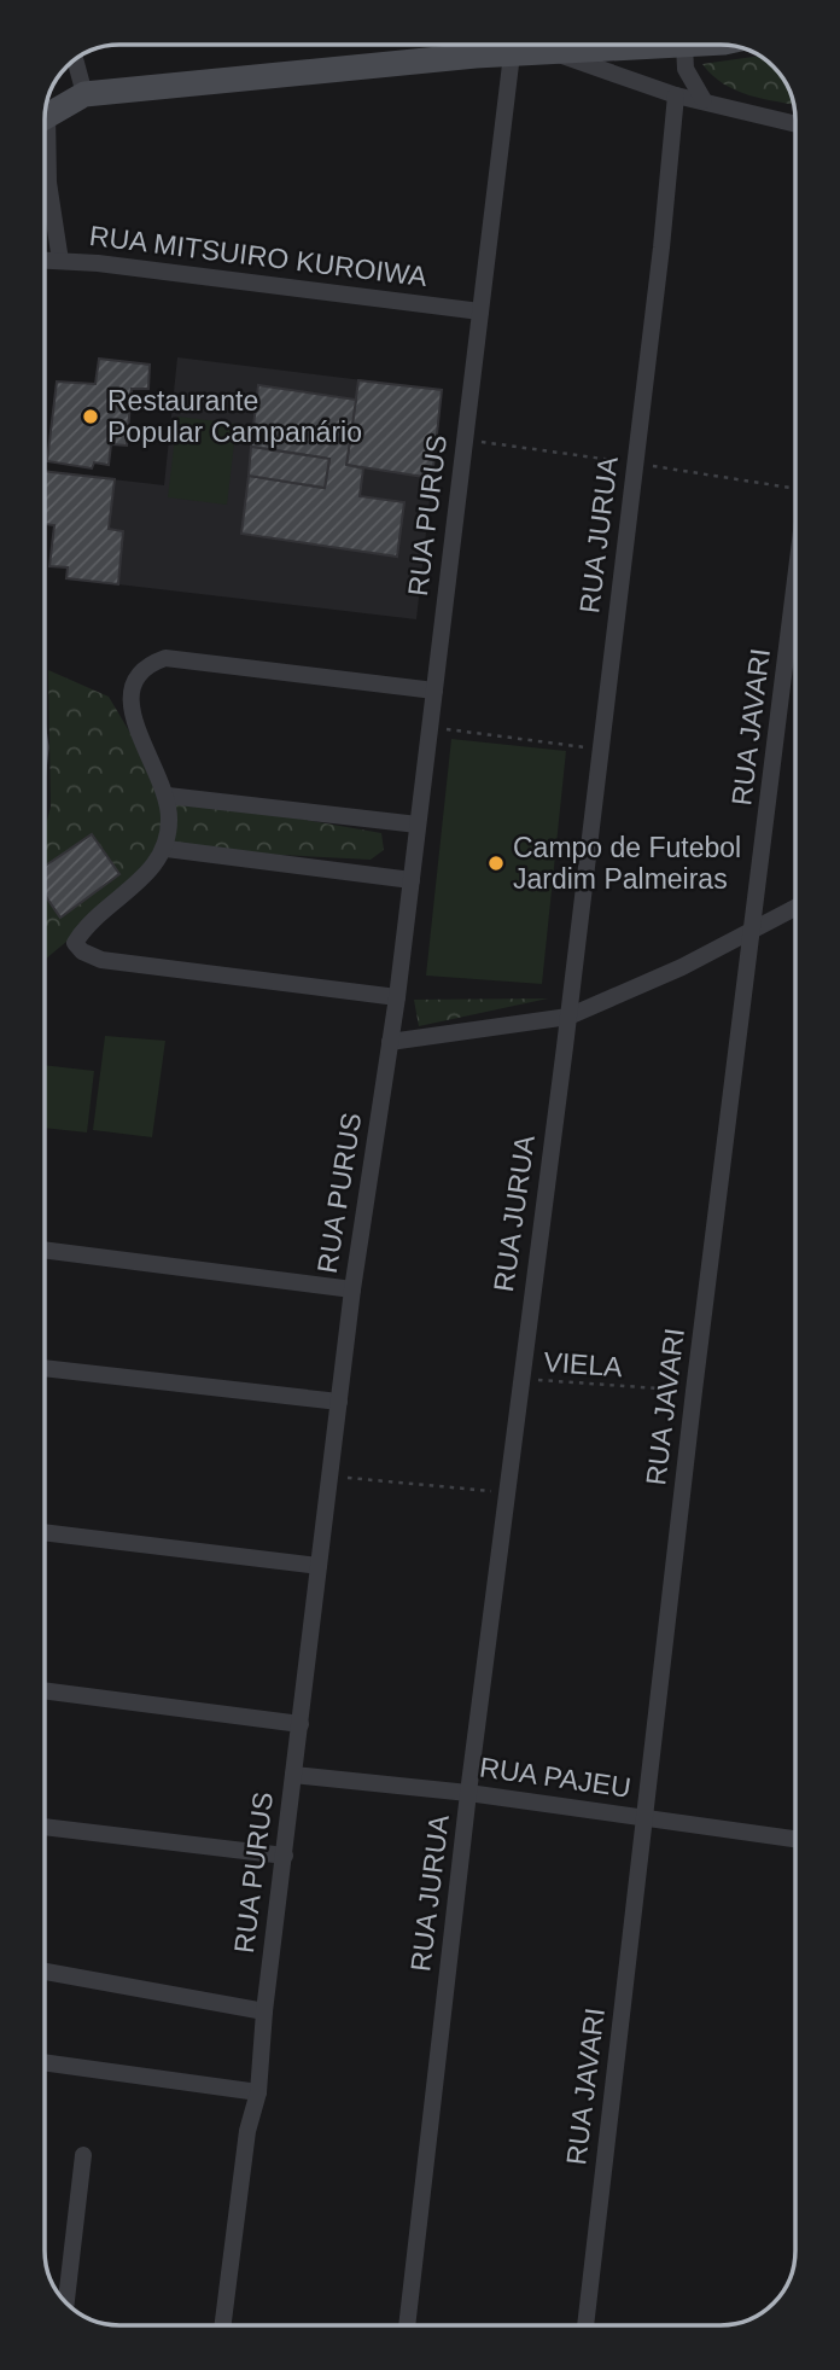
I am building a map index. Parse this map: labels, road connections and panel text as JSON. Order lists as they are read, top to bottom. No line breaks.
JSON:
{"streets":{"street":["RUA MITSUIRO KUROIWA","RUA PURUS","RUA JURUA","RUA JAVARI","RUA PAJEU"],"path":["VIELA"]},"crossings":[["RUA MITSUIRO KUROIWA","RUA PURUS"],["RUA PURUS","RUA PAJEU"],["RUA JURUA","VIELA"],["RUA JURUA","RUA PAJEU"],["RUA JAVARI","VIELA"],["RUA JAVARI","RUA PAJEU"]],"places":["Restaurante Popular Campanário","Campo de Futebol Jardim Palmeiras"]}
